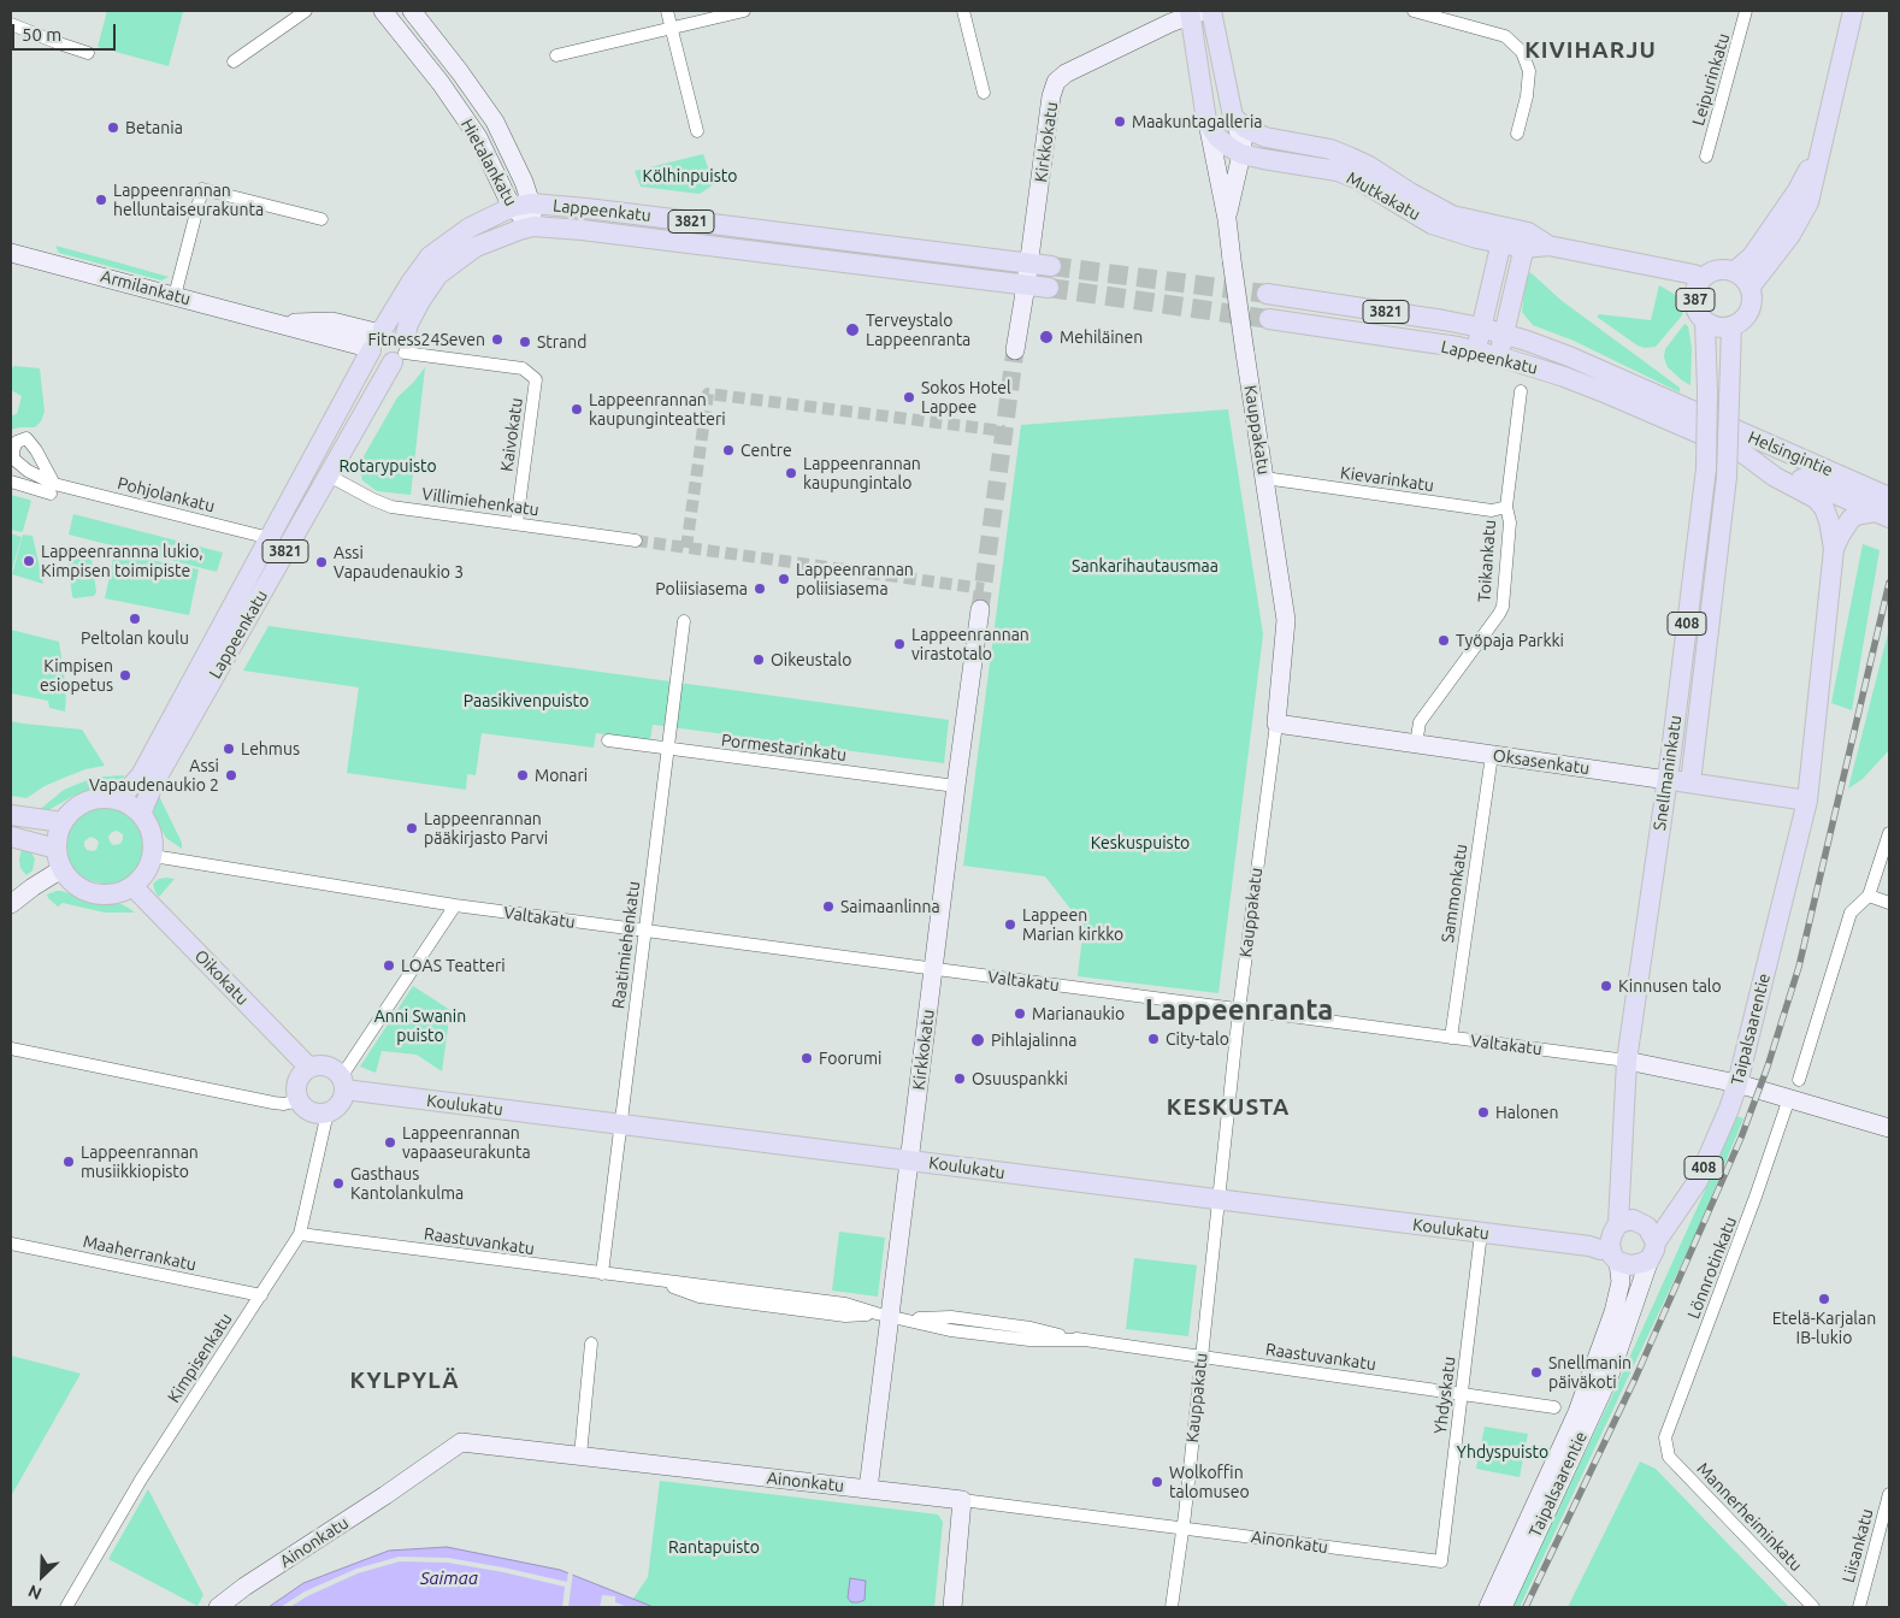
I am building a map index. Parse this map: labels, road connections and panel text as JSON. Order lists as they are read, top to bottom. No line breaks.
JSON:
{"streets":{"main road":["Mutkakatu","Lappeenkatu","3821","387","Kauppakatu","Helsingintie","408","Oksasenkatu","Snellmaninkatu","Oikokatu","Taipalsaarentie","Koulukatu"],"street":["Leipurinkatu","Kirkkokatu","Hietalankatu","Armilankatu","Kaivokatu","Kievarinkatu","Pohjolankatu","Villimiehenkatu","Toikankatu","Pormestarinkatu","Sammonkatu","Valtakatu","Raatimiehenkatu","Raastuvankatu","Maaherrankatu","Lönnrotinkatu","Kimpisenkatu","Yhdyskatu","Ainonkatu","Mannerheiminkatu","Liisankatu"]},"crossings":[["Kirkkokatu","Lappeenkatu"],["Kirkkokatu","Pormestarinkatu"],["Kirkkokatu","Valtakatu"],["Kirkkokatu","Koulukatu"],["Kirkkokatu","Raastuvankatu"],["Kirkkokatu","Ainonkatu"],["Hietalankatu","Lappeenkatu"],["Mutkakatu","387"],["Mutkakatu","Kauppakatu"],["Mutkakatu","Snellmaninkatu"],["Lappeenkatu","Armilankatu"],["Lappeenkatu","Kaivokatu"],["Lappeenkatu","Helsingintie"],["Lappeenkatu","Pohjolankatu"],["Lappeenkatu","Villimiehenkatu"],["Lappeenkatu","Valtakatu"],["Lappeenkatu","Oikokatu"],["387","Snellmaninkatu"],["Kauppakatu","Kievarinkatu"],["Kauppakatu","Oksasenkatu"],["Kauppakatu","Valtakatu"],["Kauppakatu","Koulukatu"],["Kauppakatu","Raastuvankatu"],["Kauppakatu","Ainonkatu"],["Kaivokatu","Villimiehenkatu"],["Helsingintie","408"],["Kievarinkatu","Toikankatu"],["Toikankatu","Oksasenkatu"],["408","Oksasenkatu"],["408","Taipalsaarentie"],["Pormestarinkatu","Raatimiehenkatu"],["Oksasenkatu","Snellmaninkatu"],["Oksasenkatu","Sammonkatu"],["Oksasenkatu","Taipalsaarentie"],["Snellmaninkatu","Valtakatu"],["Snellmaninkatu","Taipalsaarentie"],["Snellmaninkatu","Koulukatu"],["Sammonkatu","Valtakatu"],["Valtakatu","Raatimiehenkatu"],["Valtakatu","Oikokatu"],["Valtakatu","Taipalsaarentie"],["Valtakatu","Lönnrotinkatu"],["Raatimiehenkatu","Koulukatu"],["Raatimiehenkatu","Raastuvankatu"],["Oikokatu","Koulukatu"],["Oikokatu","Kimpisenkatu"],["Taipalsaarentie","Koulukatu"],["Koulukatu","Kimpisenkatu"],["Koulukatu","Yhdyskatu"],["Raastuvankatu","Kimpisenkatu"],["Raastuvankatu","Yhdyskatu"],["Maaherrankatu","Kimpisenkatu"],["Lönnrotinkatu","Mannerheiminkatu"],["Yhdyskatu","Ainonkatu"]],"districts":["KIVIHARJU","Lappeenranta","KESKUSTA","KYLPYLÄ"],"water":["Saimaa"],"parks":["Kölhinpuisto","Rotarypuisto","Sankarihautausmaa","Paasikivenpuisto","Keskuspuisto","Anni Swanin puisto","Yhdyspuisto","Rantapuisto"],"places":["Maakuntagalleria","Betania","Lappeenrannan helluntaiseurakunta","Terveystalo Lappeenranta","Mehiläinen","Fitness24Seven","Strand","Sokos Hotel Lappee","Lappeenrannan kaupunginteatteri","Centre","Lappeenrannan kaupungintalo","Lappeenrannna lukio, Kimpisen toimipiste","Assi Vapaudenaukio 3","Lappeenrannan poliisiasema","Poliisiasema","Peltolan koulu","Työpaja Parkki","Lappeenrannan virastotalo","Oikeustalo","Kimpisen esiopetus","Lehmus","Assi Vapaudenaukio 2","Monari","Lappeenrannan pääkirjasto Parvi","Saimaanlinna","Lappeen Marian kirkko","LOAS Teatteri","Kinnusen talo","Marianaukio","City-talo","Pihlajalinna","Foorumi","Osuuspankki","Halonen","Lappeenrannan vapaaseurakunta","Lappeenrannan musiikkiopisto","Gasthaus Kantolankulma","Etelä-Karjalan IB-lukio","Snellmanin päiväkoti","Wolkoffin talomuseo"],"scale_bar":"50 m","north":"bottom left"}
